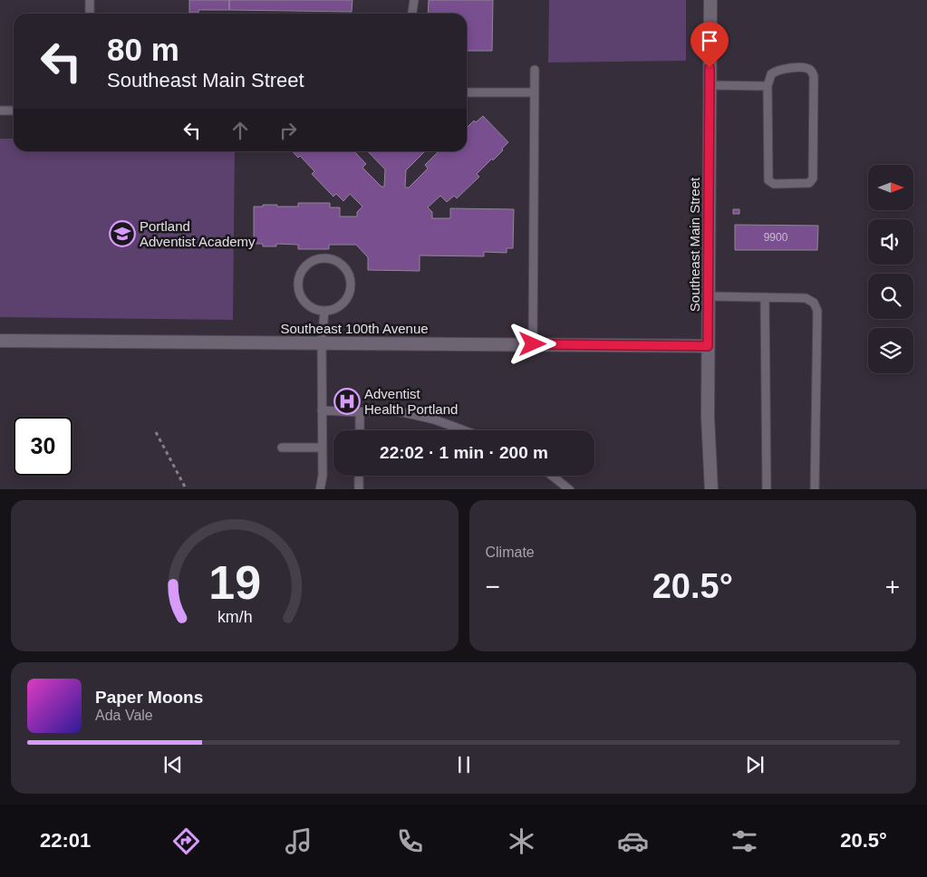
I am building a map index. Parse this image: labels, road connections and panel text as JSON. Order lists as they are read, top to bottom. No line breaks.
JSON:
{"streets":{"street":["Southeast Main Street","Southeast 100th Avenue"]},"crossings":[["Southeast Main Street","Southeast 100th Avenue"]],"places":{"school or university":["Portland Adventist Academy"],"hospital":["Adventist Health Portland"]},"house_numbers":["9900"],"north":"right","page":{"turn":["80 m","Southeast Main Street"],"limit":"30","trip":"22:02 · 1 min · 200 m","tile":"Climate","heat":["−","20.5°","+"],"song":["Paper Moons","Ada Vale"],"tabs":["22:01","20.5°"],"gauge":["19","km/h"]}}
